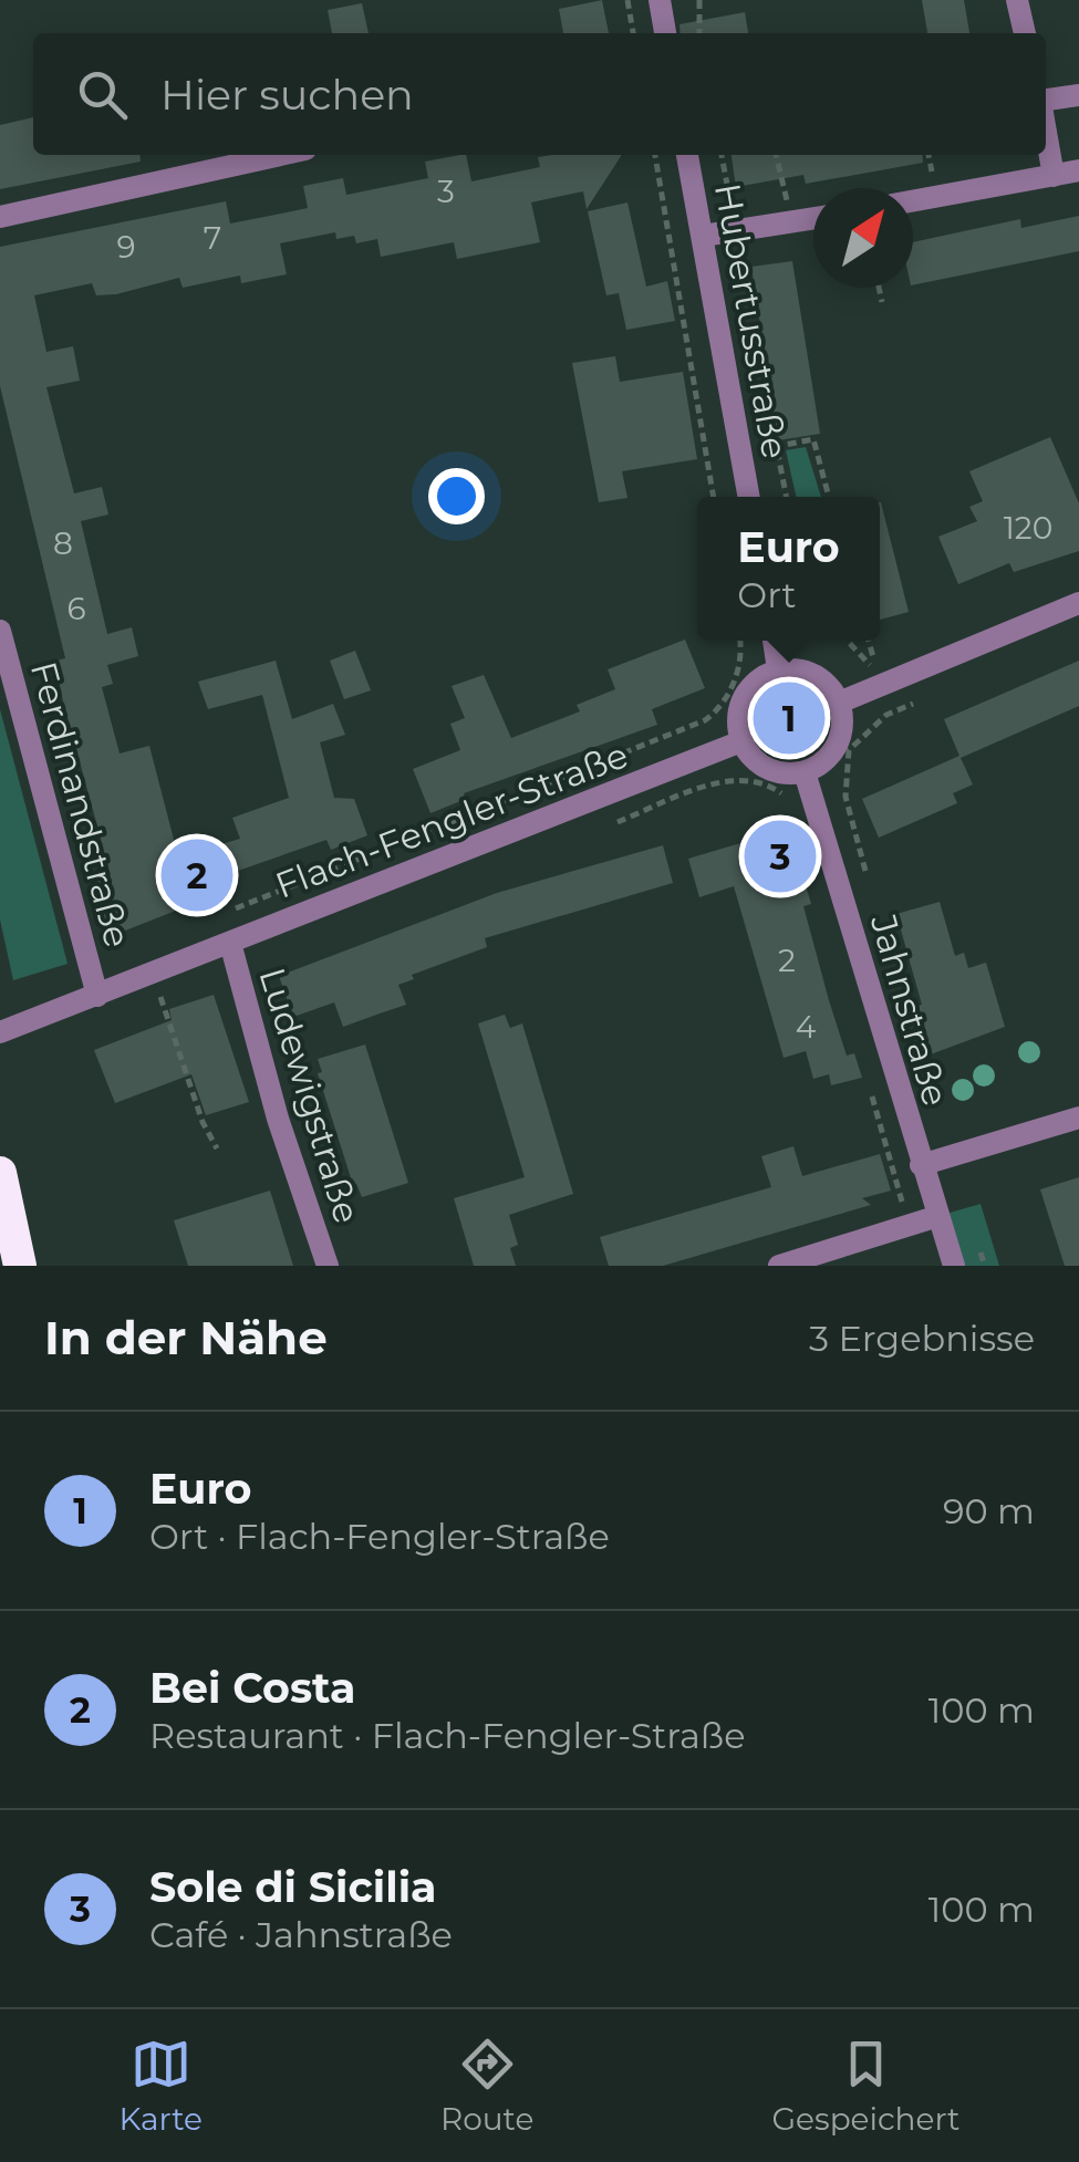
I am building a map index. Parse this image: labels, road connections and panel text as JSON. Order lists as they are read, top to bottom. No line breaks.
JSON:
{"streets":{"street":["Hubertusstraße","Ferdinandstraße","Flach-Fengler-Straße","Jahnstraße","Ludewigstraße"]},"crossings":[["Ferdinandstraße","Flach-Fengler-Straße"],["Flach-Fengler-Straße","Jahnstraße"],["Flach-Fengler-Straße","Ludewigstraße"]],"house_numbers":["3","7","9","120","8","6","2","4"],"north":"top right","page":{"search":"Hier suchen","popup":["Euro","Ort"],"pins":["1","3","2"],"heading":["In der Nähe","3 Ergebnisse"],"list":[{"mark":"1","name":"Euro","note":"Ort · Flach-Fengler-Straße","value":"90 m"},{"mark":"2","name":"Bei Costa","note":"Restaurant · Flach-Fengler-Straße","value":"100 m"},{"mark":"3","name":"Sole di Sicilia","note":"Café · Jahnstraße","value":"100 m"}],"nav":["Karte","Route","Gespeichert"]}}
